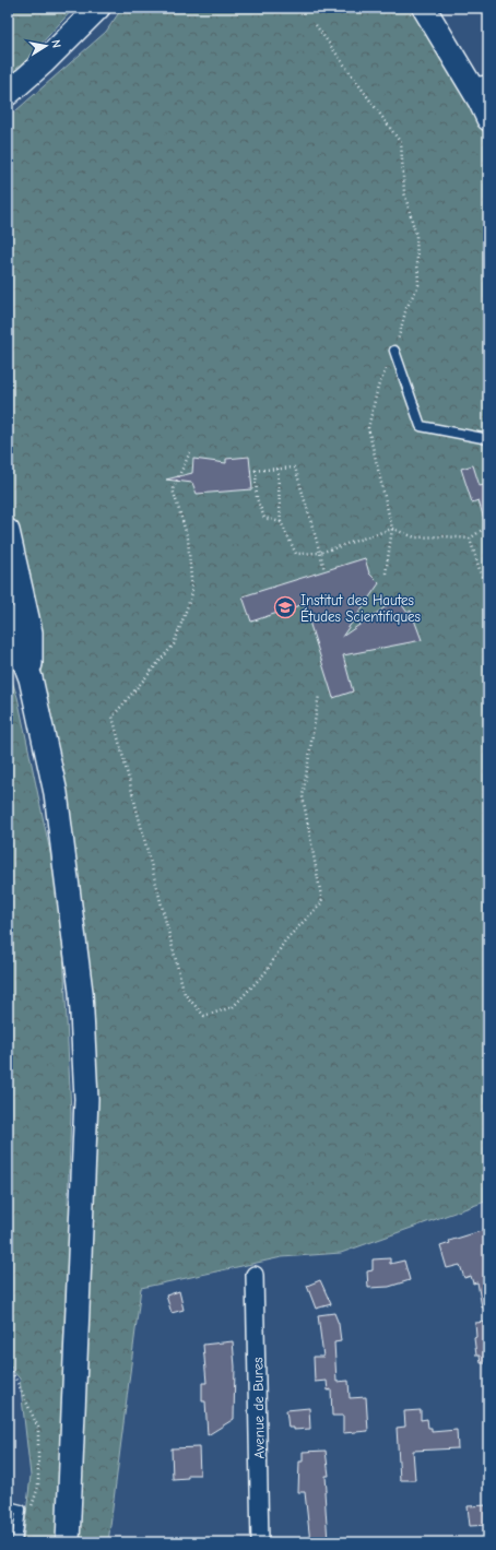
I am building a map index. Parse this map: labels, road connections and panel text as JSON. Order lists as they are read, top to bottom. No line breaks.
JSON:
{"streets":{"street":["Avenue de Bures"]},"places":{"school or university":["Institut des Hautes Études Scientifiques"]},"north":"right"}
